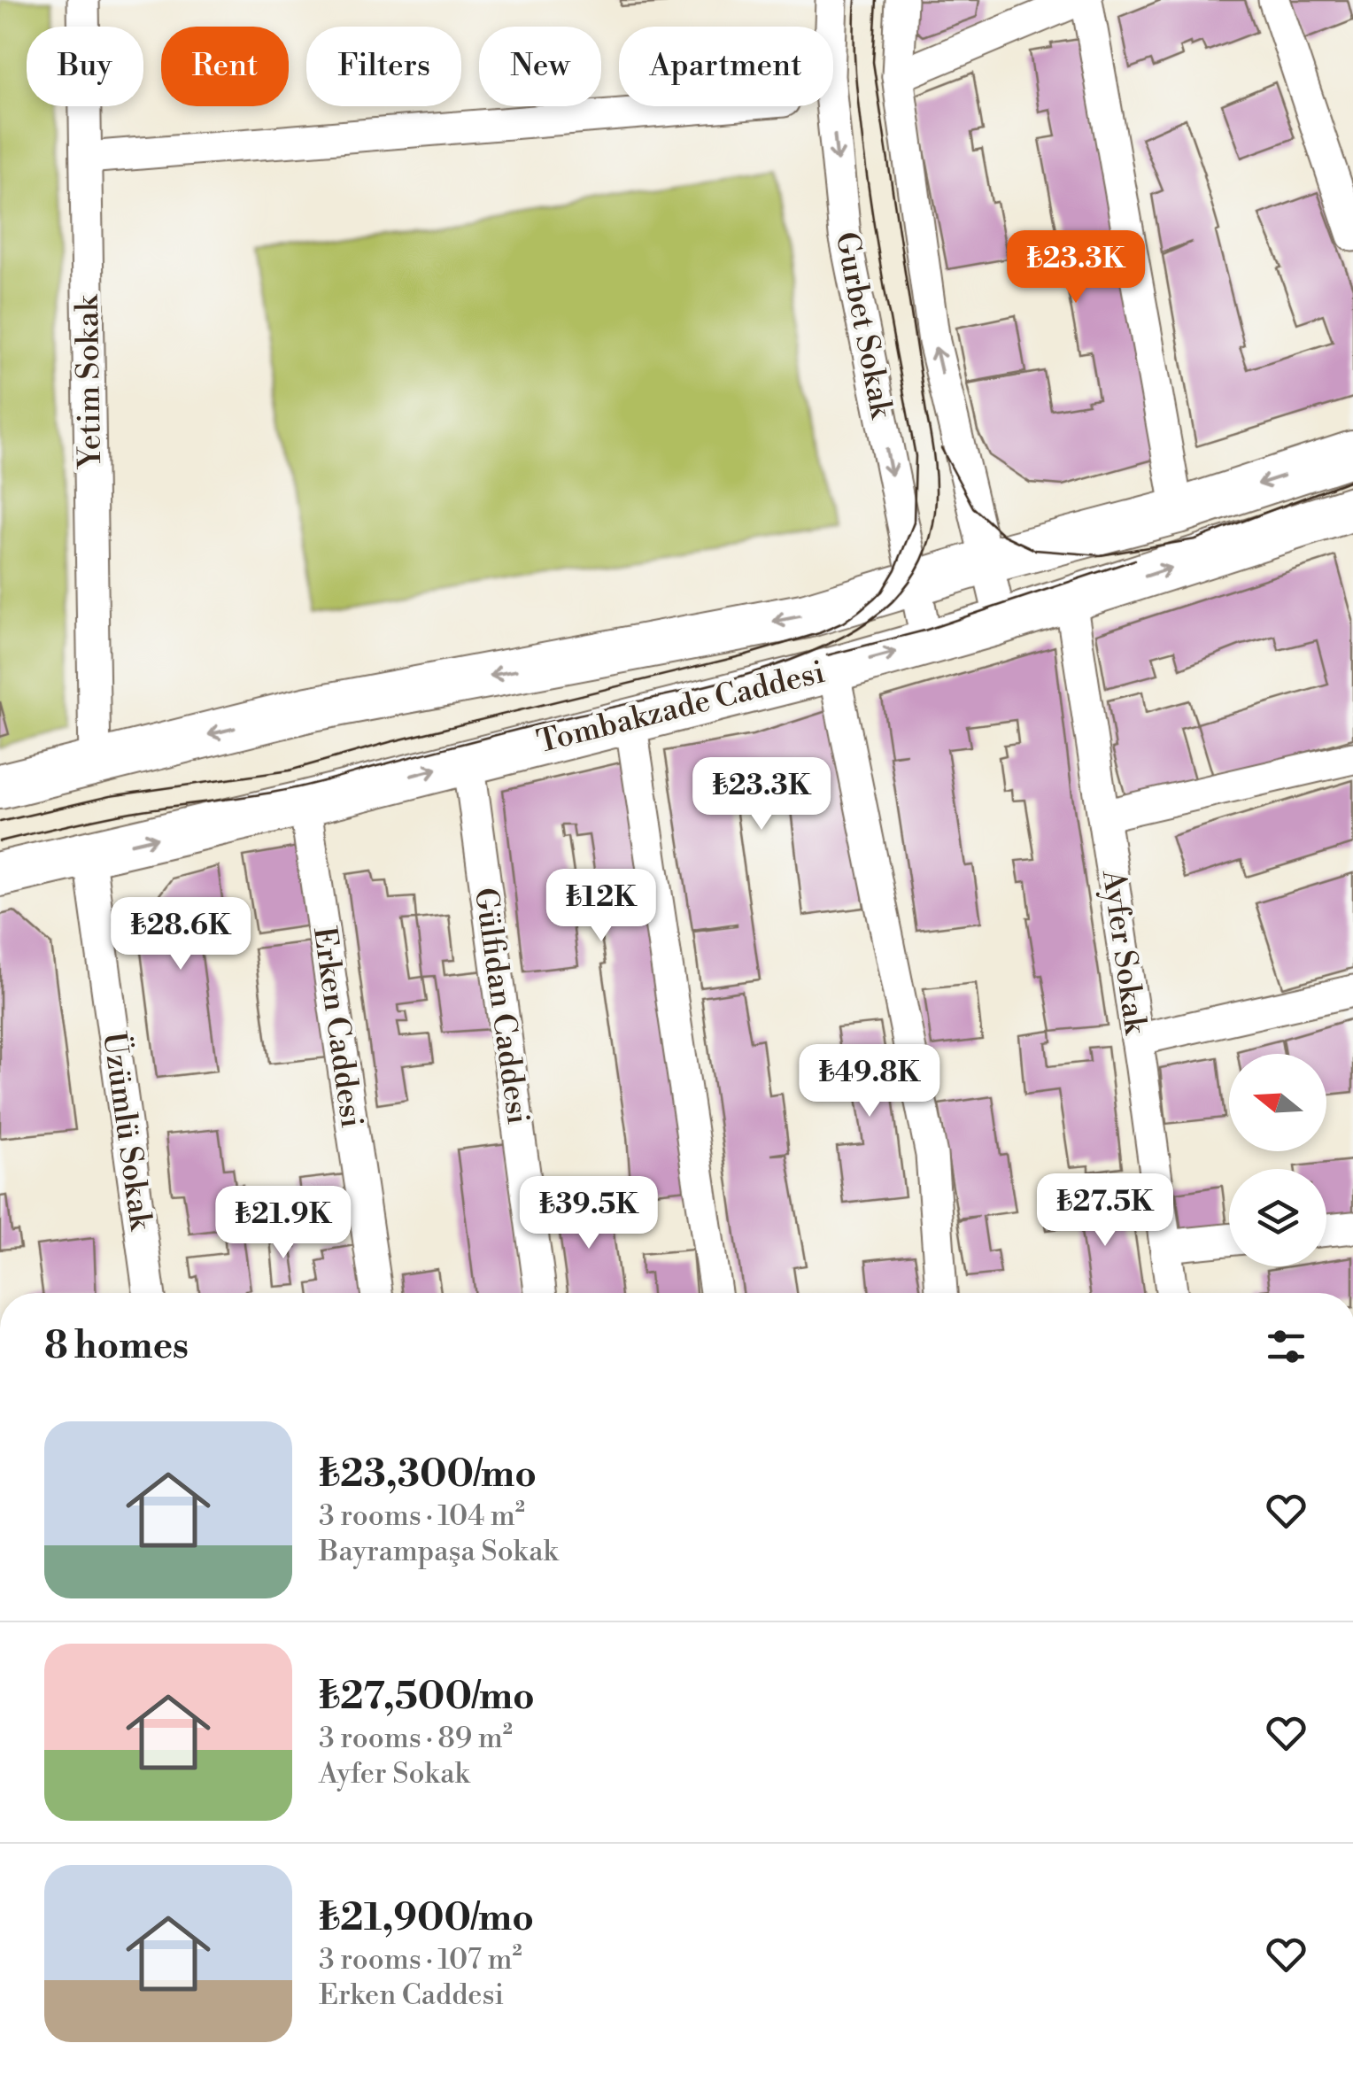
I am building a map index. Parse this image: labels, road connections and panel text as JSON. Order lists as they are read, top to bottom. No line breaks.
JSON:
{"streets":{"main road":["Tombakzade Caddesi"],"street":["Gurbet Sokak","Yetim Sokak","Ayfer Sokak","Gülfidan Caddesi","Erken Caddesi","Üzümlü Sokak"]},"crossings":[["Gurbet Sokak","Tombakzade Caddesi"],["Yetim Sokak","Tombakzade Caddesi"],["Tombakzade Caddesi","Ayfer Sokak"],["Tombakzade Caddesi","Gülfidan Caddesi"],["Tombakzade Caddesi","Erken Caddesi"],["Tombakzade Caddesi","Üzümlü Sokak"]],"north":"left","page":{"chip":["Buy","Rent","Filters","New","Apartment"],"price":["₺23.3K","₺23.3K","₺12K","₺28.6K","₺49.8K","₺27.5K","₺39.5K","₺21.9K"],"heading":"8 homes","list":[{"name":"₺23,300/mo","note":"3 rooms · 104 m² · Bayrampaşa Sokak"},{"name":"₺27,500/mo","note":"3 rooms · 89 m² · Ayfer Sokak"},{"name":"₺21,900/mo","note":"3 rooms · 107 m² · Erken Caddesi"}]}}
